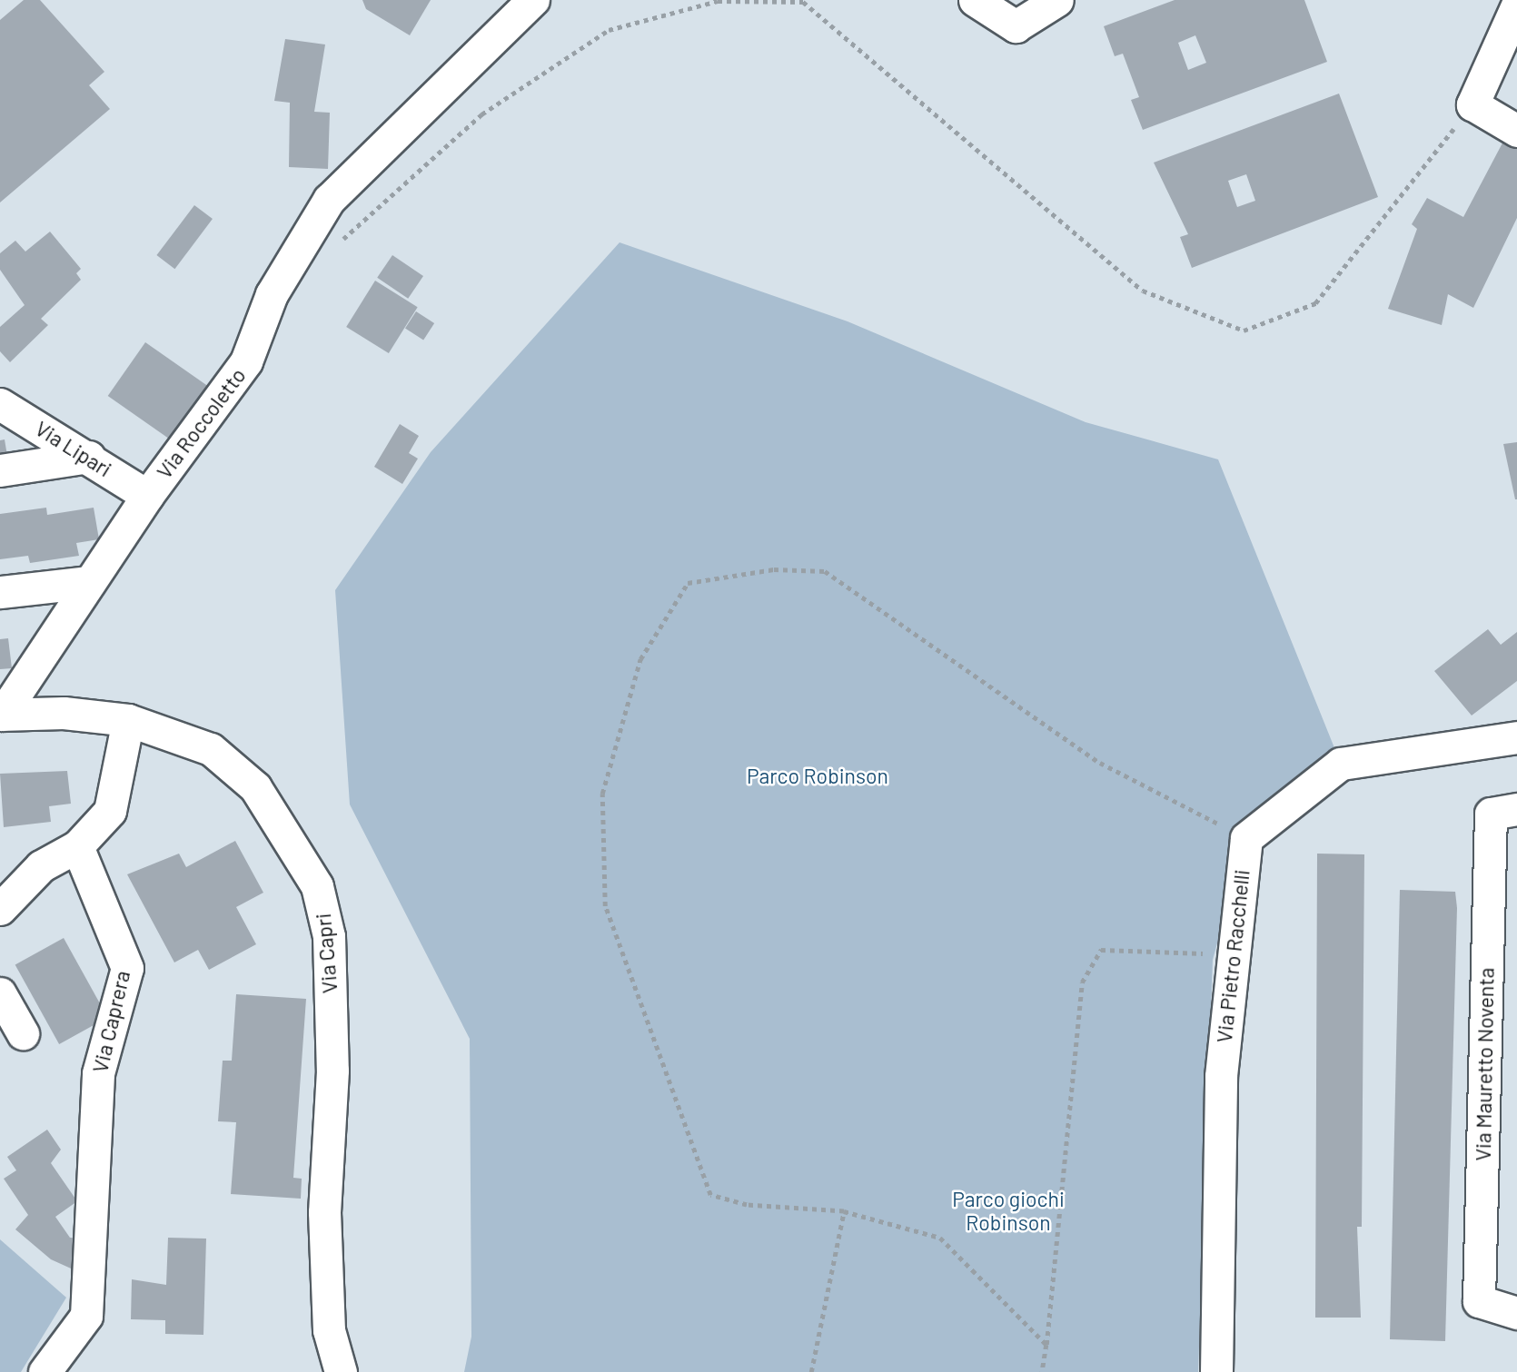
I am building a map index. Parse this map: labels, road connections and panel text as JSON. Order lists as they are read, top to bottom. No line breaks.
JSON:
{"streets":{"street":["Via Roccoletto","Via Lipari","Via Capri","Via Pietro Racchelli","Via Caprera","Via Mauretto Noventa"]},"crossings":[["Via Roccoletto","Via Lipari"],["Via Roccoletto","Via Capri"]],"parks":["Parco Robinson","Parco giochi Robinson"]}
